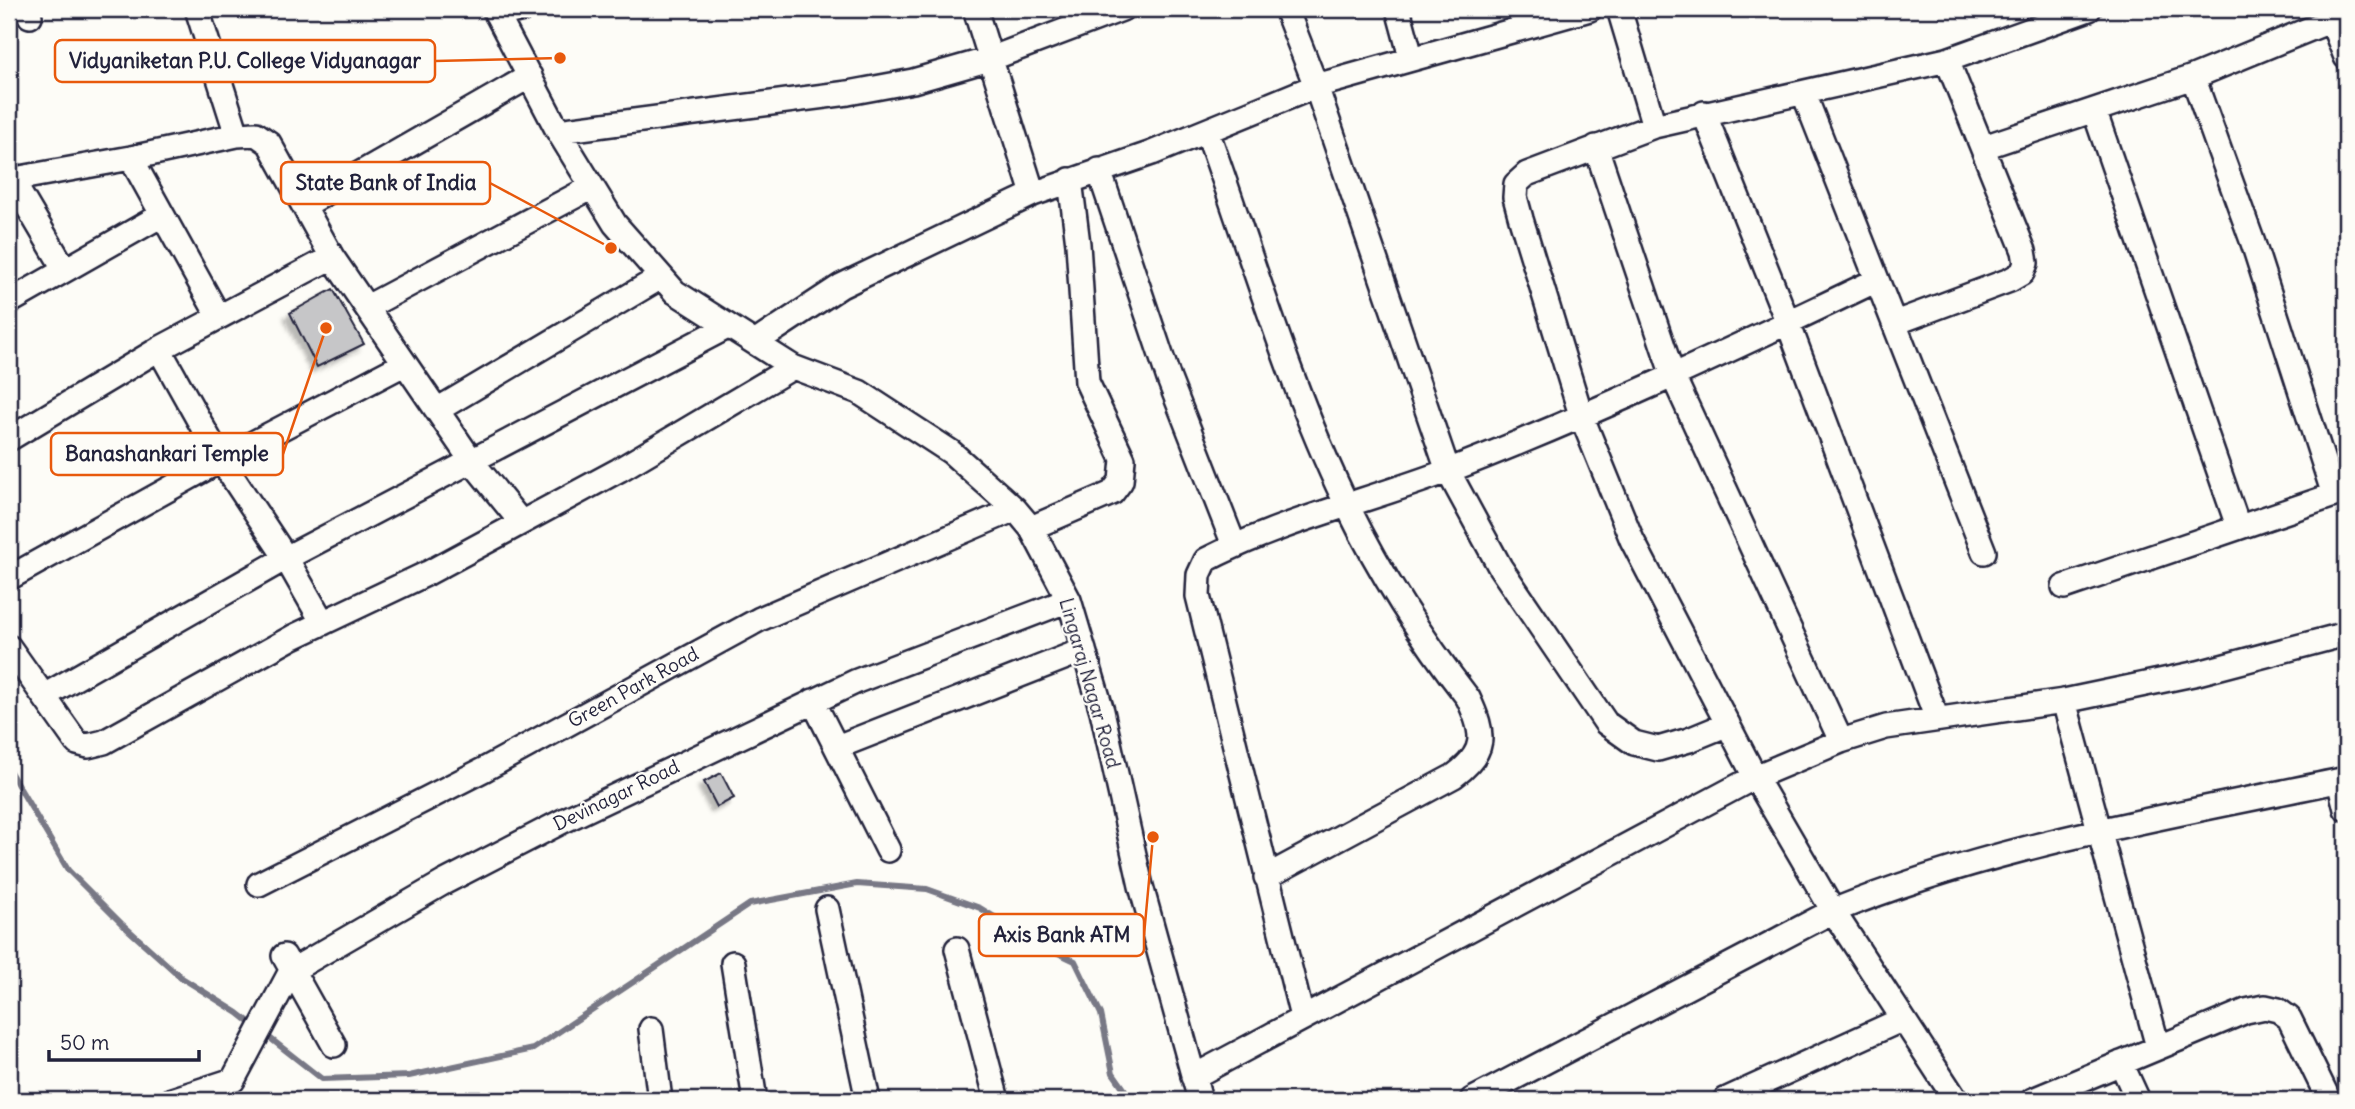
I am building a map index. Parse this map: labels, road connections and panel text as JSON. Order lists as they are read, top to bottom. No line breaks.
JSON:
{"streets":{"street":["Lingaraj Nagar Road","Green Park Road","Devinagar Road"]},"crossings":[["Lingaraj Nagar Road","Green Park Road"],["Lingaraj Nagar Road","Devinagar Road"]],"places":["Vidyaniketan P.U. College Vidyanagar","State Bank of India","Banashankari Temple","Axis Bank ATM"],"scale_bar":"50 m"}
